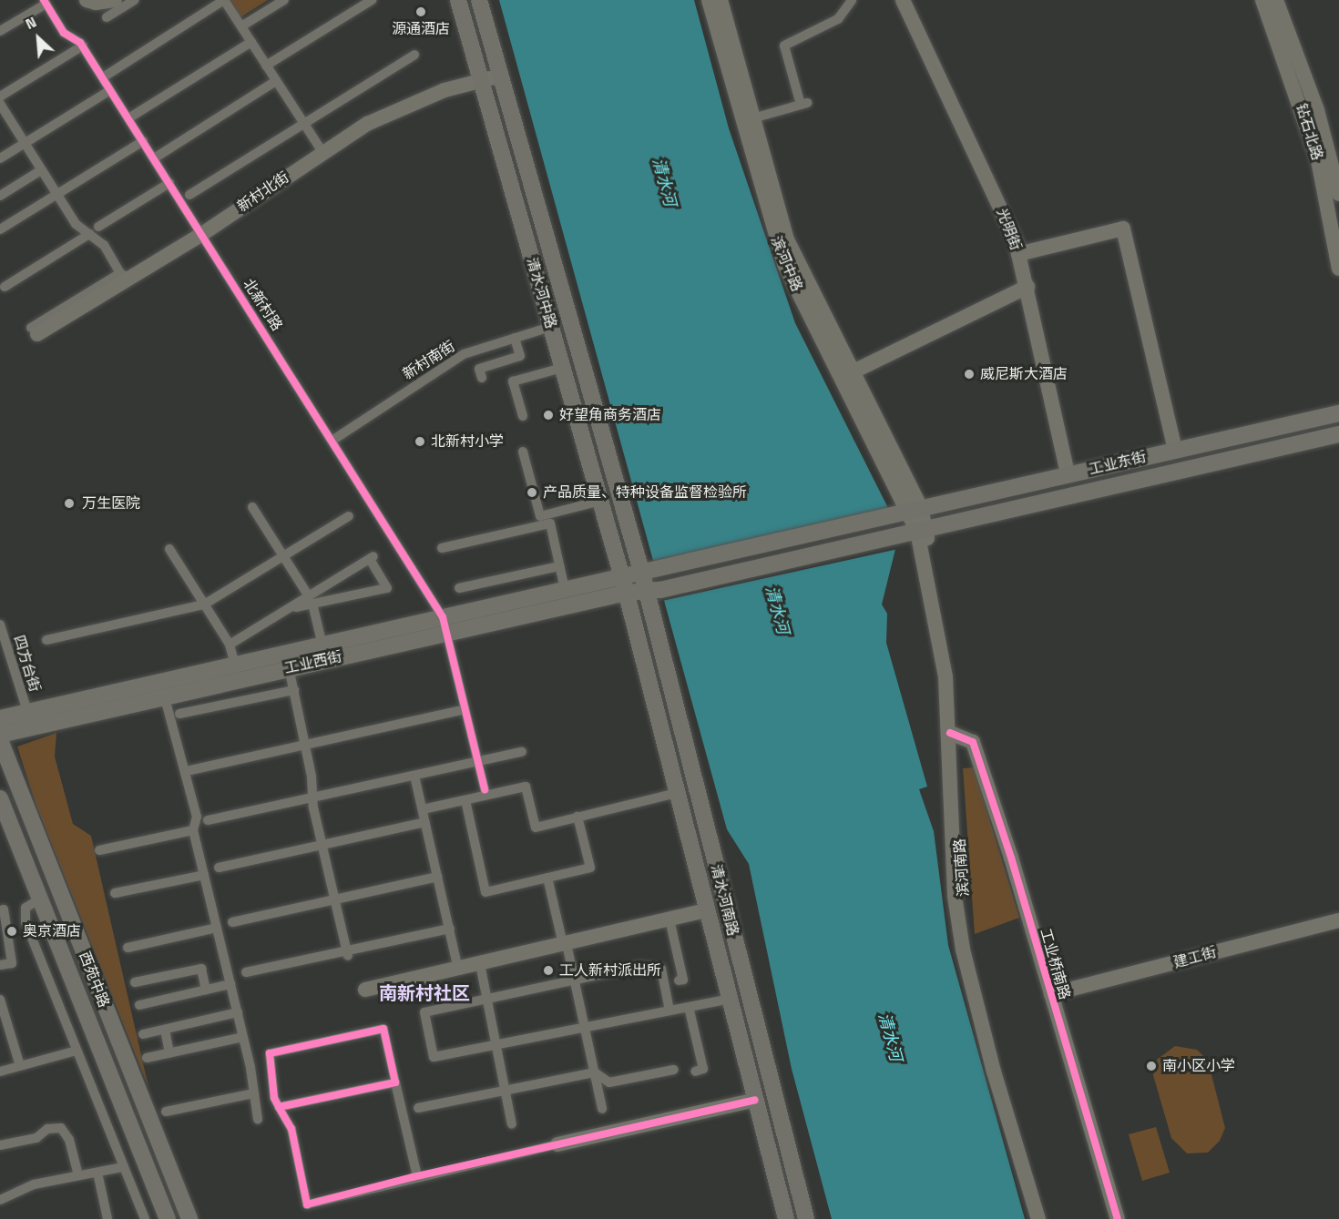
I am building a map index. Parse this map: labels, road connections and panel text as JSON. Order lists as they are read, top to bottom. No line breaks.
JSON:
{"streets":{"main road":["清水河中路","工业东街","工业西街","清水河南路","西苑中路"],"street":["钻石北路","新村北街","光明街","滨河中路","北新村路","新村南街","四方台街","滨河南路","建工街","工业桥南路"]},"crossings":[["新村北街","清水河中路"],["新村北街","北新村路"],["光明街","工业东街"],["滨河中路","工业东街"],["滨河中路","滨河南路"],["清水河中路","新村南街"],["清水河中路","工业东街"],["清水河中路","工业西街"],["清水河中路","清水河南路"],["北新村路","新村南街"],["北新村路","工业西街"],["工业东街","滨河南路"],["工业东街","清水河南路"],["工业西街","四方台街"],["工业西街","清水河南路"],["滨河南路","工业桥南路"],["建工街","工业桥南路"]],"districts":["南新村社区"],"water":["清水河"],"places":["源通酒店","威尼斯大酒店","好望角商务酒店","北新村小学","产品质量、特种设备监督检验所","万生医院","奥京酒店","工人新村派出所","南小区小学"],"north":"top left"}
